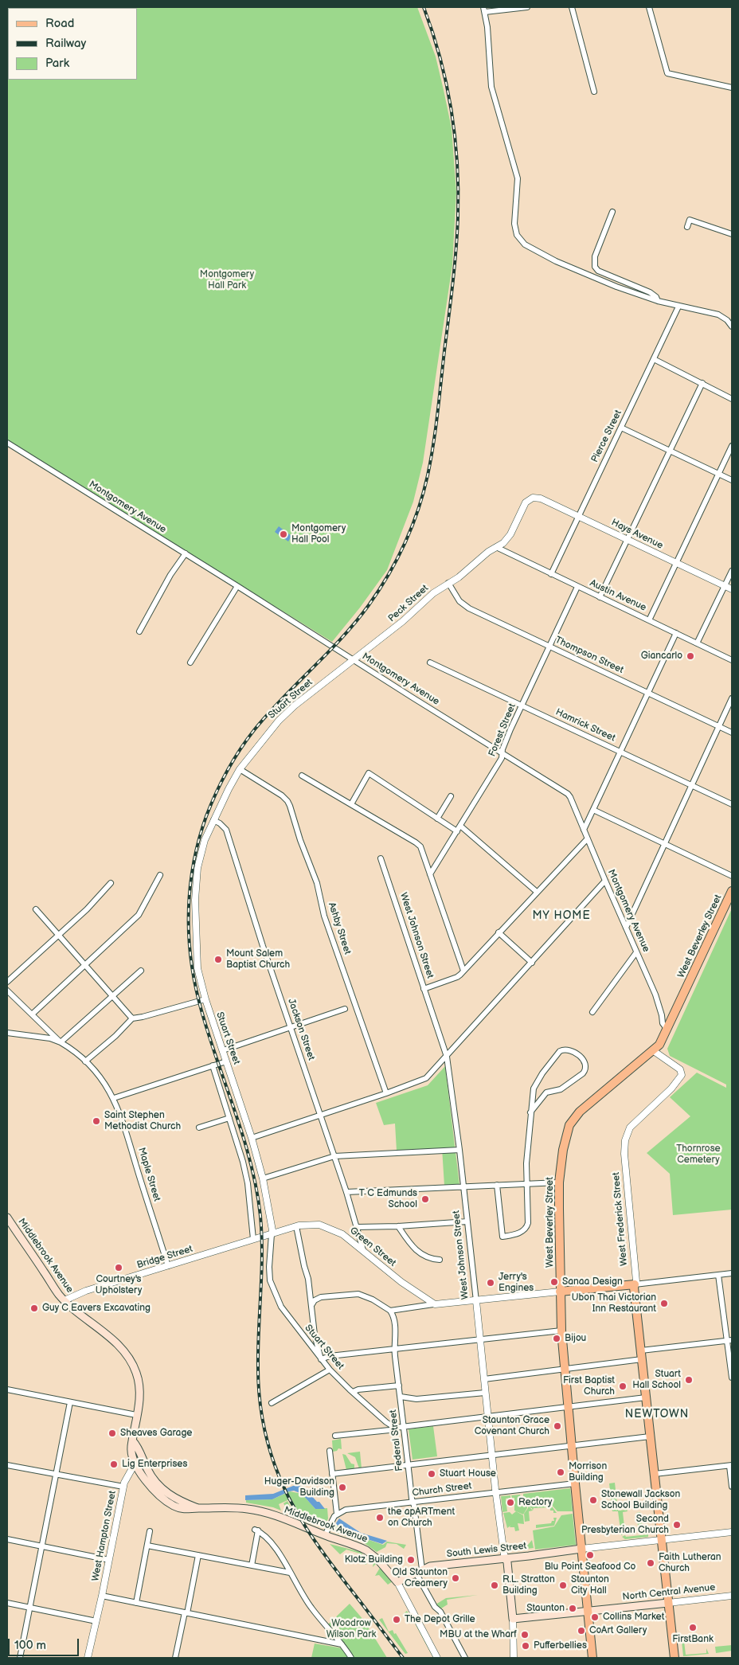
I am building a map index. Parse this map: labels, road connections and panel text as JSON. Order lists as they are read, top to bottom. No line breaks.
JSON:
{"streets":{"main road":["West Johnson Street","West Beverley Street","West Frederick Street","Middlebrook Avenue","South Lewis Street","North Central Avenue"],"street":["Pierce Street","Montgomery Avenue","Hays Avenue","Austin Avenue","Peck Street","Thompson Street","Stuart Street","Hamrick Street","Forest Street","Ashby Street","Jackson Street","Maple Street","Green Street","Bridge Street","Federal Street","Church Street","West Hampton Street"]},"crossings":[["Pierce Street","Hays Avenue"],["Pierce Street","Austin Avenue"],["Montgomery Avenue","Peck Street"],["Montgomery Avenue","Stuart Street"],["Montgomery Avenue","Forest Street"],["Montgomery Avenue","West Beverley Street"],["Hays Avenue","Peck Street"],["Austin Avenue","Peck Street"],["Austin Avenue","Forest Street"],["Peck Street","Thompson Street"],["Peck Street","Stuart Street"],["Thompson Street","Forest Street"],["Stuart Street","Ashby Street"],["Stuart Street","Jackson Street"],["Stuart Street","Green Street"],["Stuart Street","Bridge Street"],["Hamrick Street","Forest Street"],["West Johnson Street","Church Street"],["West Johnson Street","South Lewis Street"],["West Johnson Street","North Central Avenue"],["West Beverley Street","West Frederick Street"],["West Beverley Street","Church Street"],["West Beverley Street","South Lewis Street"],["West Beverley Street","North Central Avenue"],["Jackson Street","Green Street"],["Maple Street","Bridge Street"],["West Frederick Street","North Central Avenue"],["Green Street","Bridge Street"],["Middlebrook Avenue","Bridge Street"],["Middlebrook Avenue","West Hampton Street"],["Middlebrook Avenue","South Lewis Street"],["Federal Street","Church Street"],["Federal Street","South Lewis Street"]],"districts":["MY HOME","NEWTOWN"],"parks":["Montgomery Hall Park","Thornrose Cemetery","Woodrow Wilson Park"],"places":["Montgomery Hall Pool","Giancarlo","Mount Salem Baptist Church","Saint Stephen Methodist Church","T C Edmunds School","Courtney's Upholstery","Sanaa Design","Jerry's Engines","Ubon Thai Victorian Inn Restaurant","Guy C Eavers Excavating","Bijou","Stuart Hall School","First Baptist Church","Staunton Grace Covenant Church","Sheaves Garage","Lig Enterprises","Morrison Building","Stuart House","Huger-Davidson Building","Stonewall Jackson School Building","Rectory","the apARTment on Church","Second Presbyterian Church","Blu Point Seafood Co","Klotz Building","Faith Lutheran Church","Old Staunton Creamery","R.L. Stratton Building","Staunton City Hall","Staunton","Collins Market","The Depot Grille","FirstBank","CoArt Gallery","MBU at the Wharf","Pufferbellies"],"legend":["Road","Railway","Park"],"scale_bar":"100 m"}
